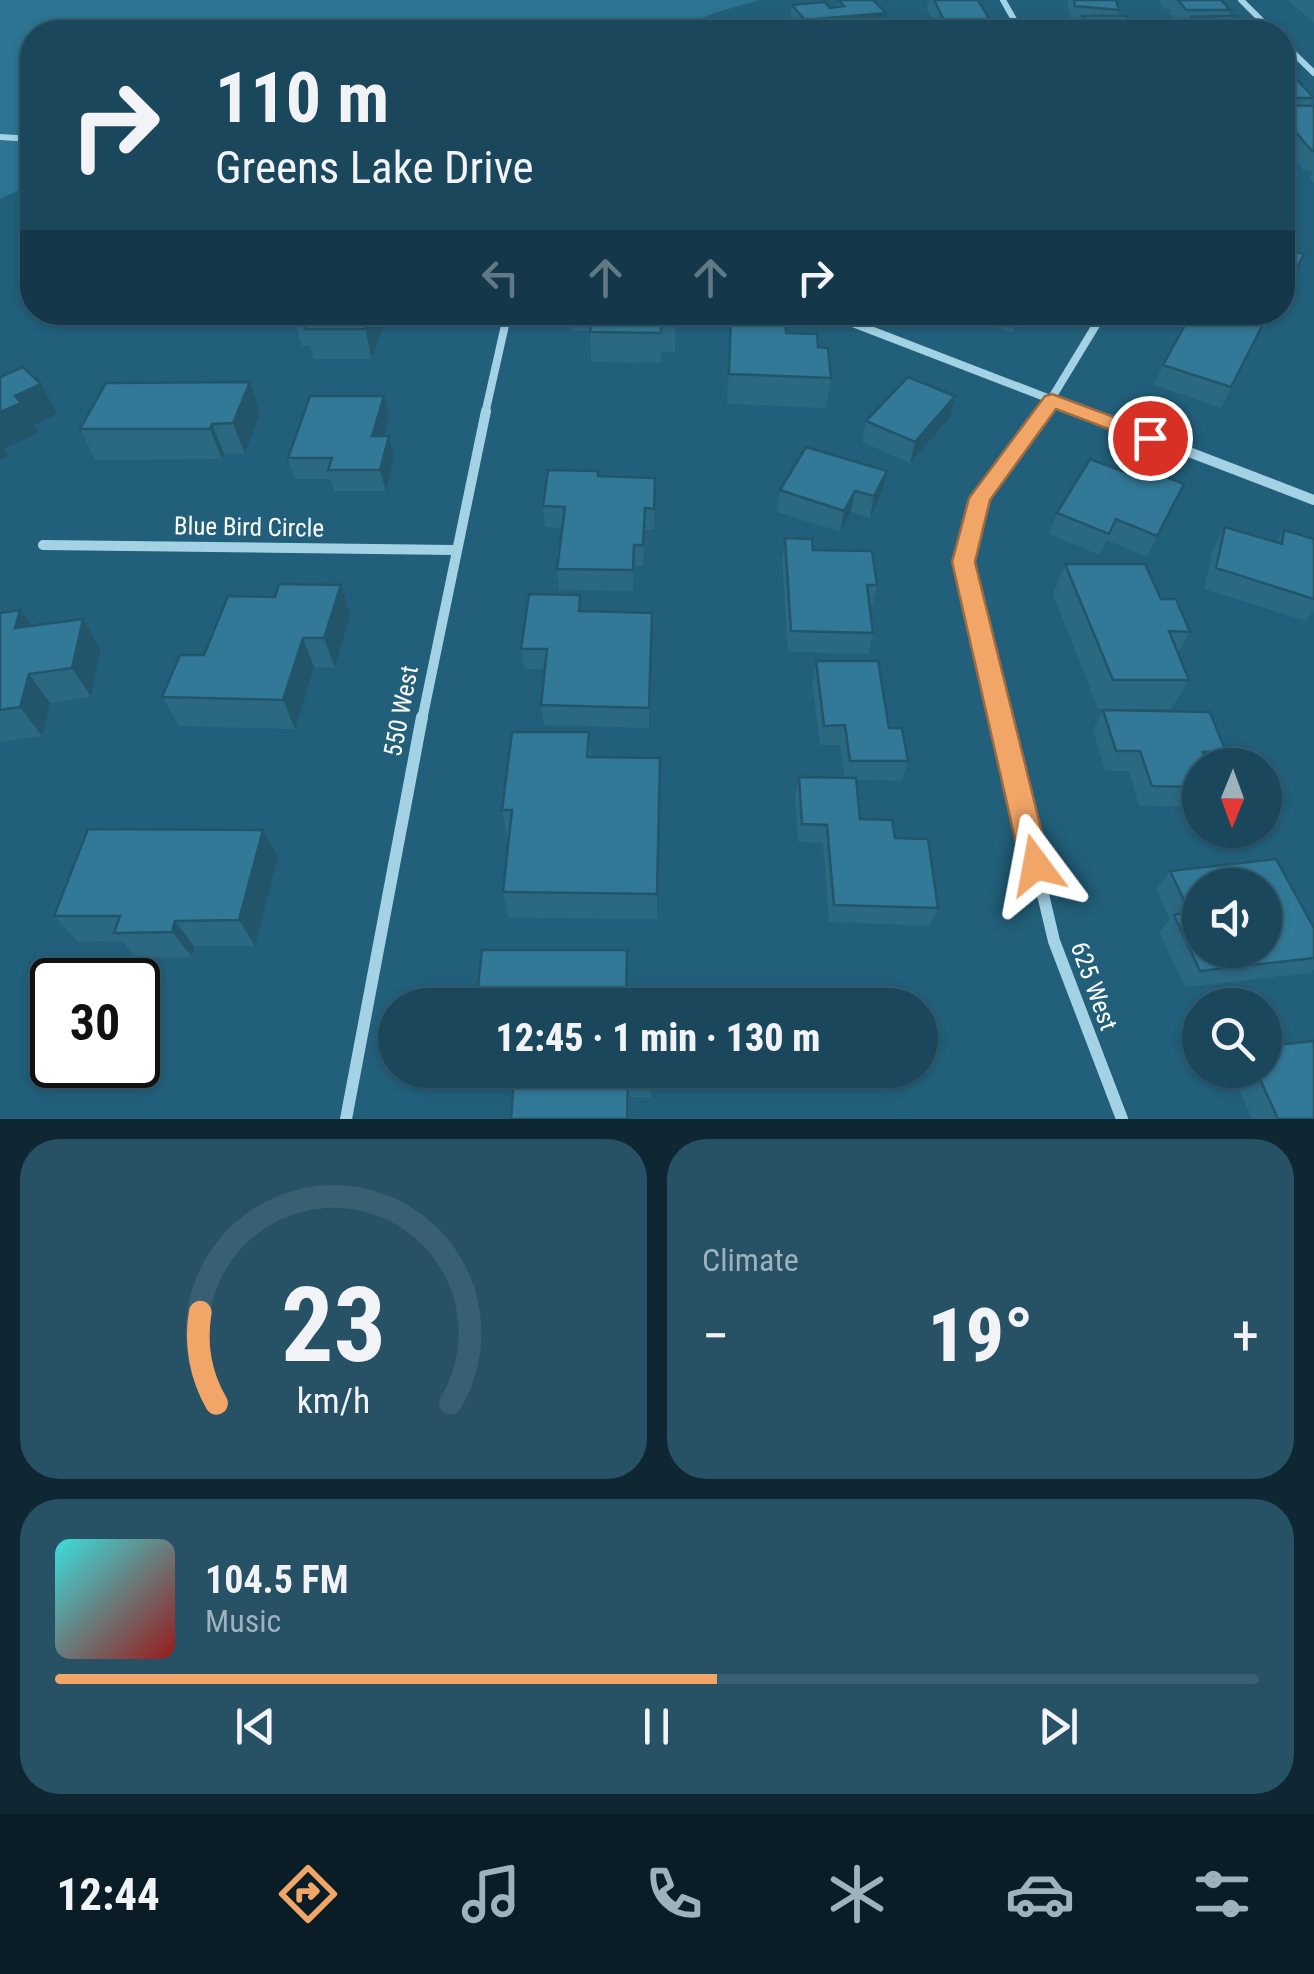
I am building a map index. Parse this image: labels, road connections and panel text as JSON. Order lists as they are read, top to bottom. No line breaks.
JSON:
{"streets":{"street":["Blue Bird Circle","550 West","625 West"]},"crossings":[["Blue Bird Circle","550 West"]],"north":"bottom","page":{"turn":["110 m","Greens Lake Drive"],"limit":"30","trip":"12:45 · 1 min · 130 m","tile":"Climate","heat":["−","19°","+"],"song":["104.5 FM","Music"],"tabs":"12:44","gauge":["23","km/h"]}}
